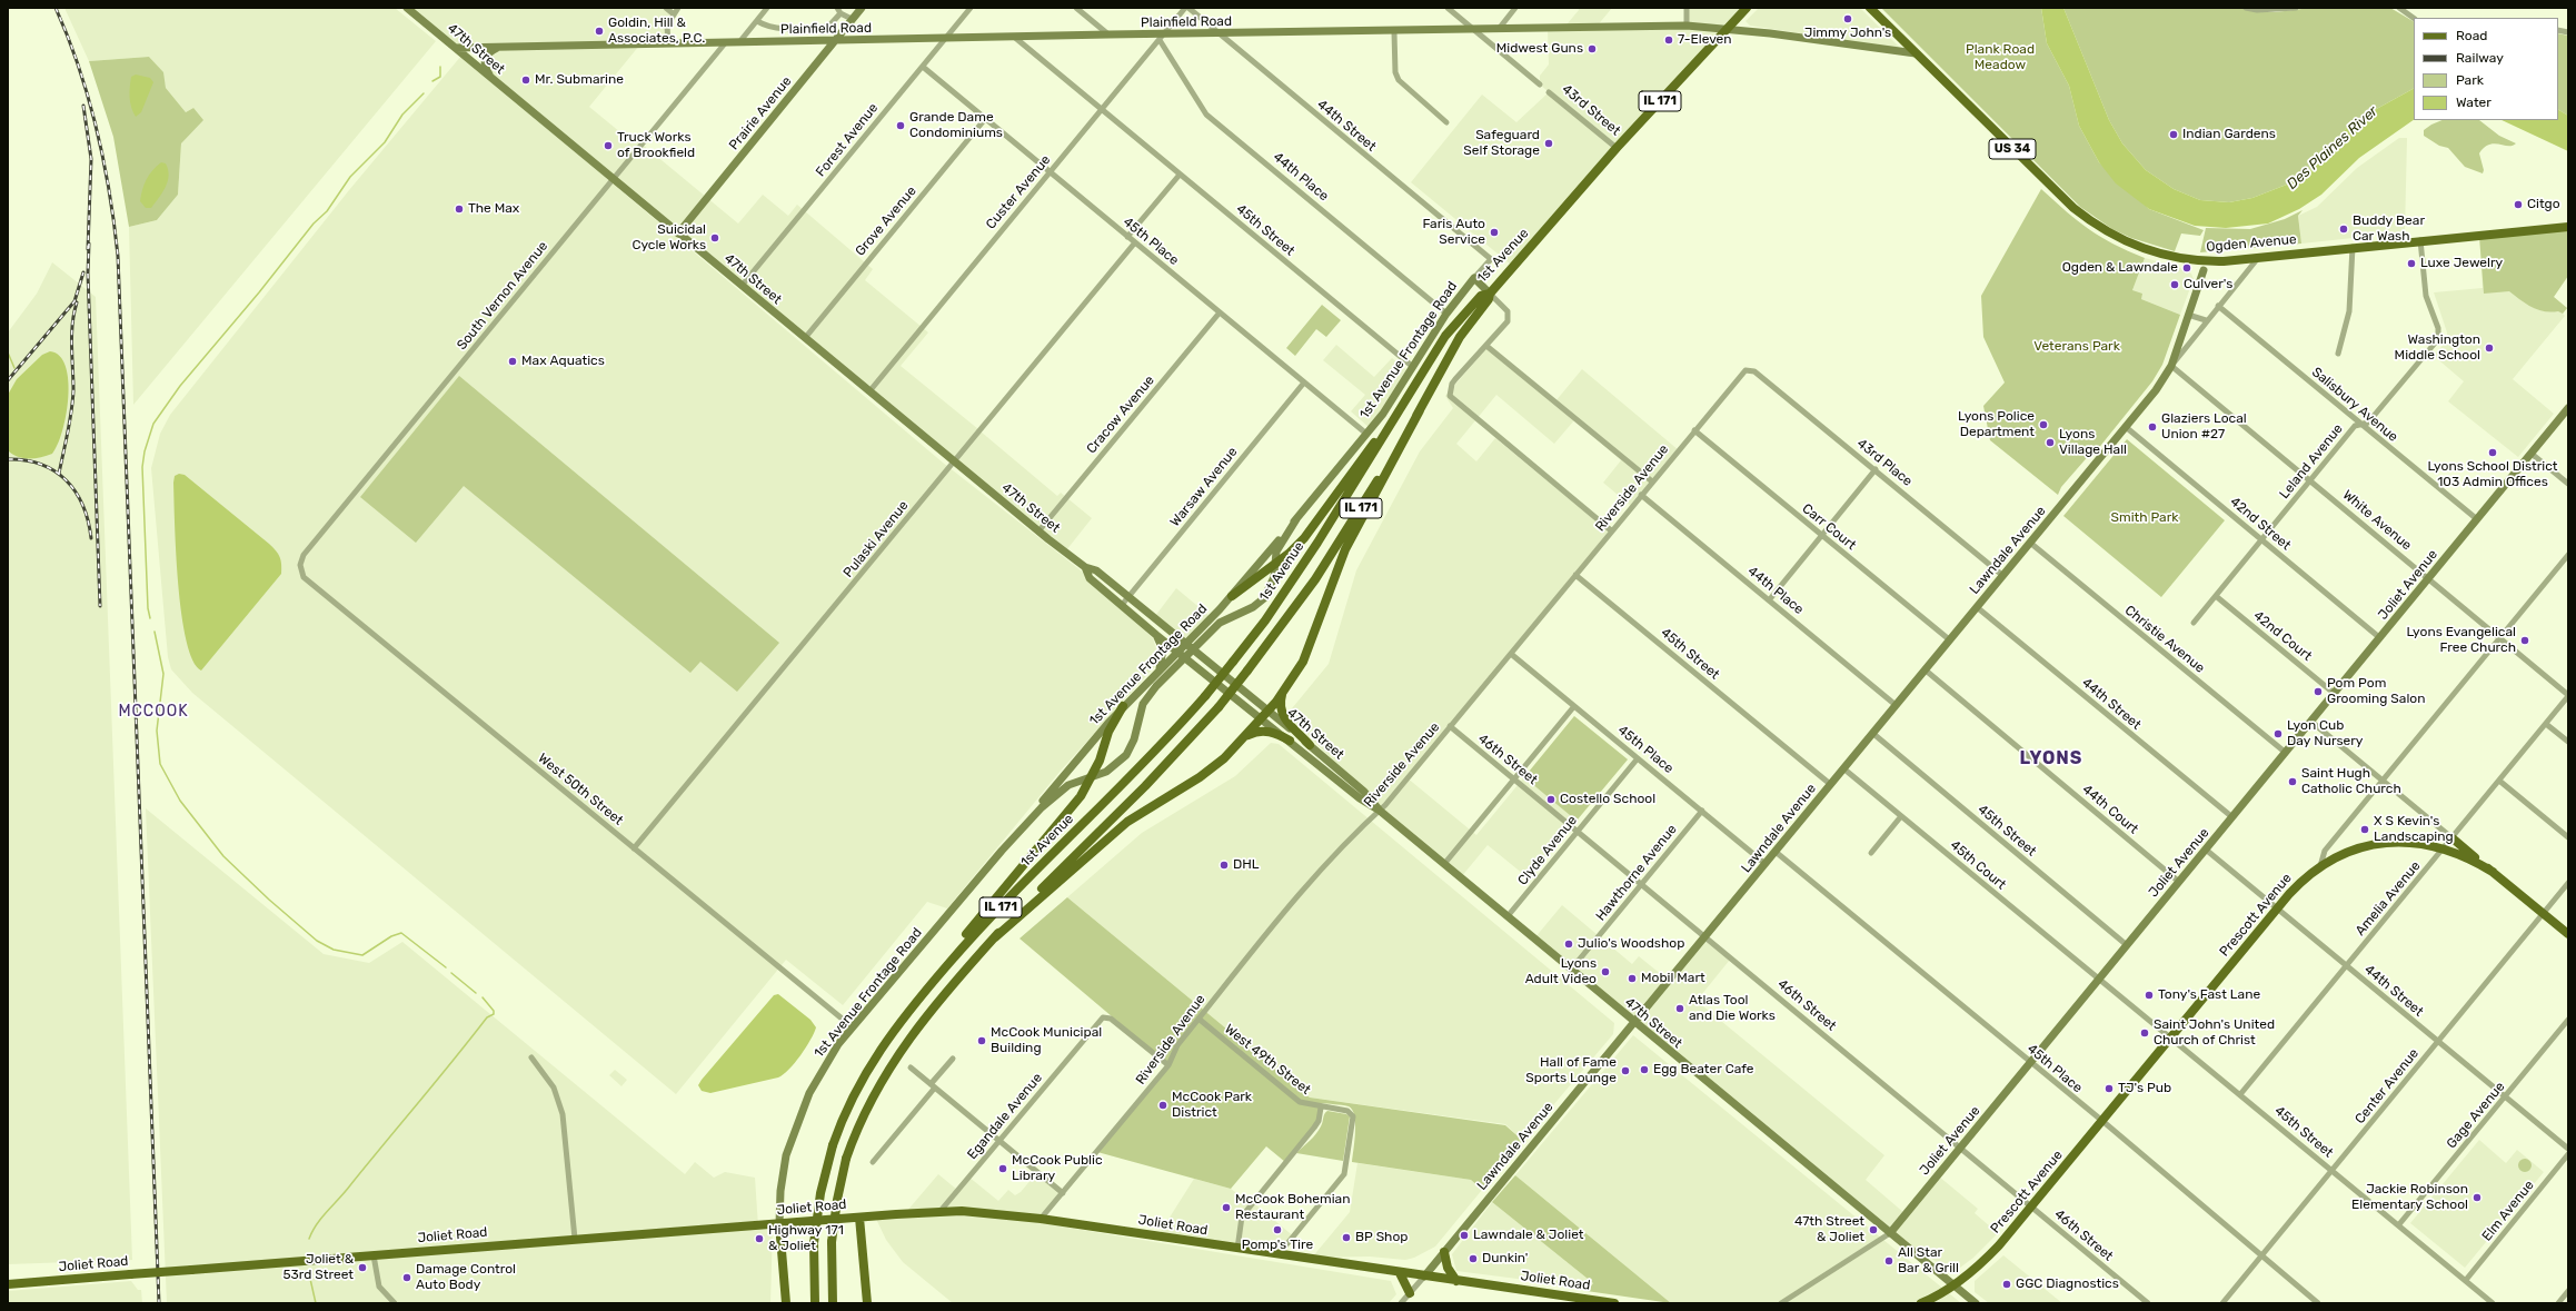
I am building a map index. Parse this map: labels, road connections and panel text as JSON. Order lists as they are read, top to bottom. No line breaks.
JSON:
{"streets":{"main road":["IL 171","US 34","Ogden Avenue","1st Avenue","Prescott Avenue","Joliet Road"],"street":["Plainfield Road","47th Street","43rd Street","Prairie Avenue","44th Street","Forest Avenue","44th Place","Custer Avenue","Grove Avenue","45th Street","45th Place","South Vernon Avenue","1st Avenue Frontage Road","Salisbury Avenue","Cracow Avenue","Leland Avenue","43rd Place","Warsaw Avenue","Riverside Avenue","White Avenue","42nd Street","Carr Court","Pulaski Avenue","Lawndale Avenue","Joliet Avenue","42nd Court","Christie Avenue","46th Street","West 50th Street","44th Court","Clyde Avenue","45th Court","Hawthorne Avenue","Amelia Avenue","West 49th Street","Center Avenue","Gage Avenue","Egandale Avenue","Elm Avenue"]},"crossings":[["Plainfield Road","47th Street"],["Plainfield Road","Prairie Avenue"],["Plainfield Road","44th Street"],["Plainfield Road","Forest Avenue"],["Plainfield Road","44th Place"],["Plainfield Road","Custer Avenue"],["Plainfield Road","45th Street"],["Plainfield Road","Ogden Avenue"],["Plainfield Road","1st Avenue"],["Plainfield Road","South Vernon Avenue"],["47th Street","Prairie Avenue"],["47th Street","Forest Avenue"],["47th Street","Custer Avenue"],["47th Street","Grove Avenue"],["47th Street","South Vernon Avenue"],["47th Street","1st Avenue Frontage Road"],["47th Street","Cracow Avenue"],["47th Street","Warsaw Avenue"],["47th Street","Riverside Avenue"],["47th Street","Pulaski Avenue"],["47th Street","Lawndale Avenue"],["47th Street","Joliet Avenue"],["47th Street","Clyde Avenue"],["47th Street","Hawthorne Avenue"],["47th Street","Prescott Avenue"],["IL 171","1st Avenue"],["43rd Street","1st Avenue"],["44th Street","Custer Avenue"],["44th Street","1st Avenue"],["44th Street","Lawndale Avenue"],["44th Street","Joliet Avenue"],["44th Street","Amelia Avenue"],["44th Street","Prescott Avenue"],["44th Street","Center Avenue"],["44th Street","Gage Avenue"],["Forest Avenue","45th Place"],["44th Place","Custer Avenue"],["44th Place","1st Avenue Frontage Road"],["44th Place","Riverside Avenue"],["44th Place","Lawndale Avenue"],["Custer Avenue","45th Street"],["Custer Avenue","45th Place"],["Grove Avenue","45th Place"],["45th Street","1st Avenue Frontage Road"],["45th Street","Riverside Avenue"],["45th Street","Lawndale Avenue"],["45th Street","Joliet Avenue"],["45th Street","45th Court"],["45th Street","Amelia Avenue"],["45th Street","Prescott Avenue"],["45th Street","Center Avenue"],["45th Street","Gage Avenue"],["45th Street","Elm Avenue"],["45th Place","1st Avenue Frontage Road"],["45th Place","Cracow Avenue"],["45th Place","Warsaw Avenue"],["45th Place","Riverside Avenue"],["45th Place","Pulaski Avenue"],["45th Place","Lawndale Avenue"],["45th Place","Joliet Avenue"],["45th Place","Clyde Avenue"],["45th Place","Hawthorne Avenue"],["45th Place","Prescott Avenue"],["45th Place","Center Avenue"],["Ogden Avenue","Leland Avenue"],["Ogden Avenue","Lawndale Avenue"],["1st Avenue","1st Avenue Frontage Road"],["South Vernon Avenue","West 50th Street"],["1st Avenue Frontage Road","West 50th Street"],["1st Avenue Frontage Road","Joliet Road"],["Salisbury Avenue","Leland Avenue"],["Salisbury Avenue","Lawndale Avenue"],["Salisbury Avenue","Joliet Avenue"],["Leland Avenue","White Avenue"],["Leland Avenue","42nd Street"],["Leland Avenue","42nd Court"],["43rd Place","Riverside Avenue"],["43rd Place","Lawndale Avenue"],["Riverside Avenue","Carr Court"],["Riverside Avenue","46th Street"],["Riverside Avenue","West 49th Street"],["Riverside Avenue","Egandale Avenue"],["Riverside Avenue","Joliet Road"],["White Avenue","Lawndale Avenue"],["White Avenue","Joliet Avenue"],["White Avenue","Amelia Avenue"],["White Avenue","Prescott Avenue"],["42nd Street","Lawndale Avenue"],["42nd Street","Joliet Avenue"],["Carr Court","Lawndale Avenue"],["Pulaski Avenue","West 50th Street"],["Lawndale Avenue","Christie Avenue"],["Lawndale Avenue","46th Street"],["Lawndale Avenue","44th Court"],["Lawndale Avenue","45th Court"],["Lawndale Avenue","Joliet Road"],["Joliet Avenue","42nd Court"],["Joliet Avenue","Christie Avenue"],["Joliet Avenue","46th Street"],["Joliet Avenue","44th Court"],["Joliet Avenue","45th Court"],["46th Street","Clyde Avenue"],["46th Street","Hawthorne Avenue"],["46th Street","Prescott Avenue"],["West 49th Street","Joliet Road"],["Egandale Avenue","Joliet Road"]],"districts":["MCCOOK","LYONS"],"water":["Des Plaines River"],"parks":["Plank Road Meadow","Veterans Park","Smith Park"],"places":["Jimmy John's","Goldin, Hill & Associates, P.C.","7-Eleven","Midwest Guns","Mr. Submarine","Grande Dame Condominiums","Indian Gardens","Safeguard Self Storage","Truck Works of Brookfield","Citgo","The Max","Buddy Bear Car Wash","Faris Auto Service","Suicidal Cycle Works","Luxe Jewelry","Ogden & Lawndale","Culver's","Washington Middle School","Max Aquatics","Lyons Police Department","Glaziers Local Union #27","Lyons Village Hall","Lyons School District 103 Admin Offices","Lyons Evangelical Free Church","Pom Pom Grooming Salon","Lyon Cub Day Nursery","Saint Hugh Catholic Church","Costello School","X S Kevin's Landscaping","DHL","Julio's Woodshop","Lyons Adult Video","Mobil Mart","Tony's Fast Lane","Atlas Tool and Die Works","Saint John's United Church of Christ","McCook Municipal Building","Egg Beater Cafe","Hall of Fame Sports Lounge","TJ's Pub","McCook Park District","McCook Public Library","Jackie Robinson Elementary School","McCook Bohemian Restaurant","Pomp's Tire","47th Street & Joliet","Lawndale & Joliet","BP Shop","Highway 171 & Joliet","Dunkin'","All Star Bar & Grill","Joliet & 53rd Street","Damage Control Auto Body","GGC Diagnostics"],"legend":["Road","Railway","Park","Water"]}
